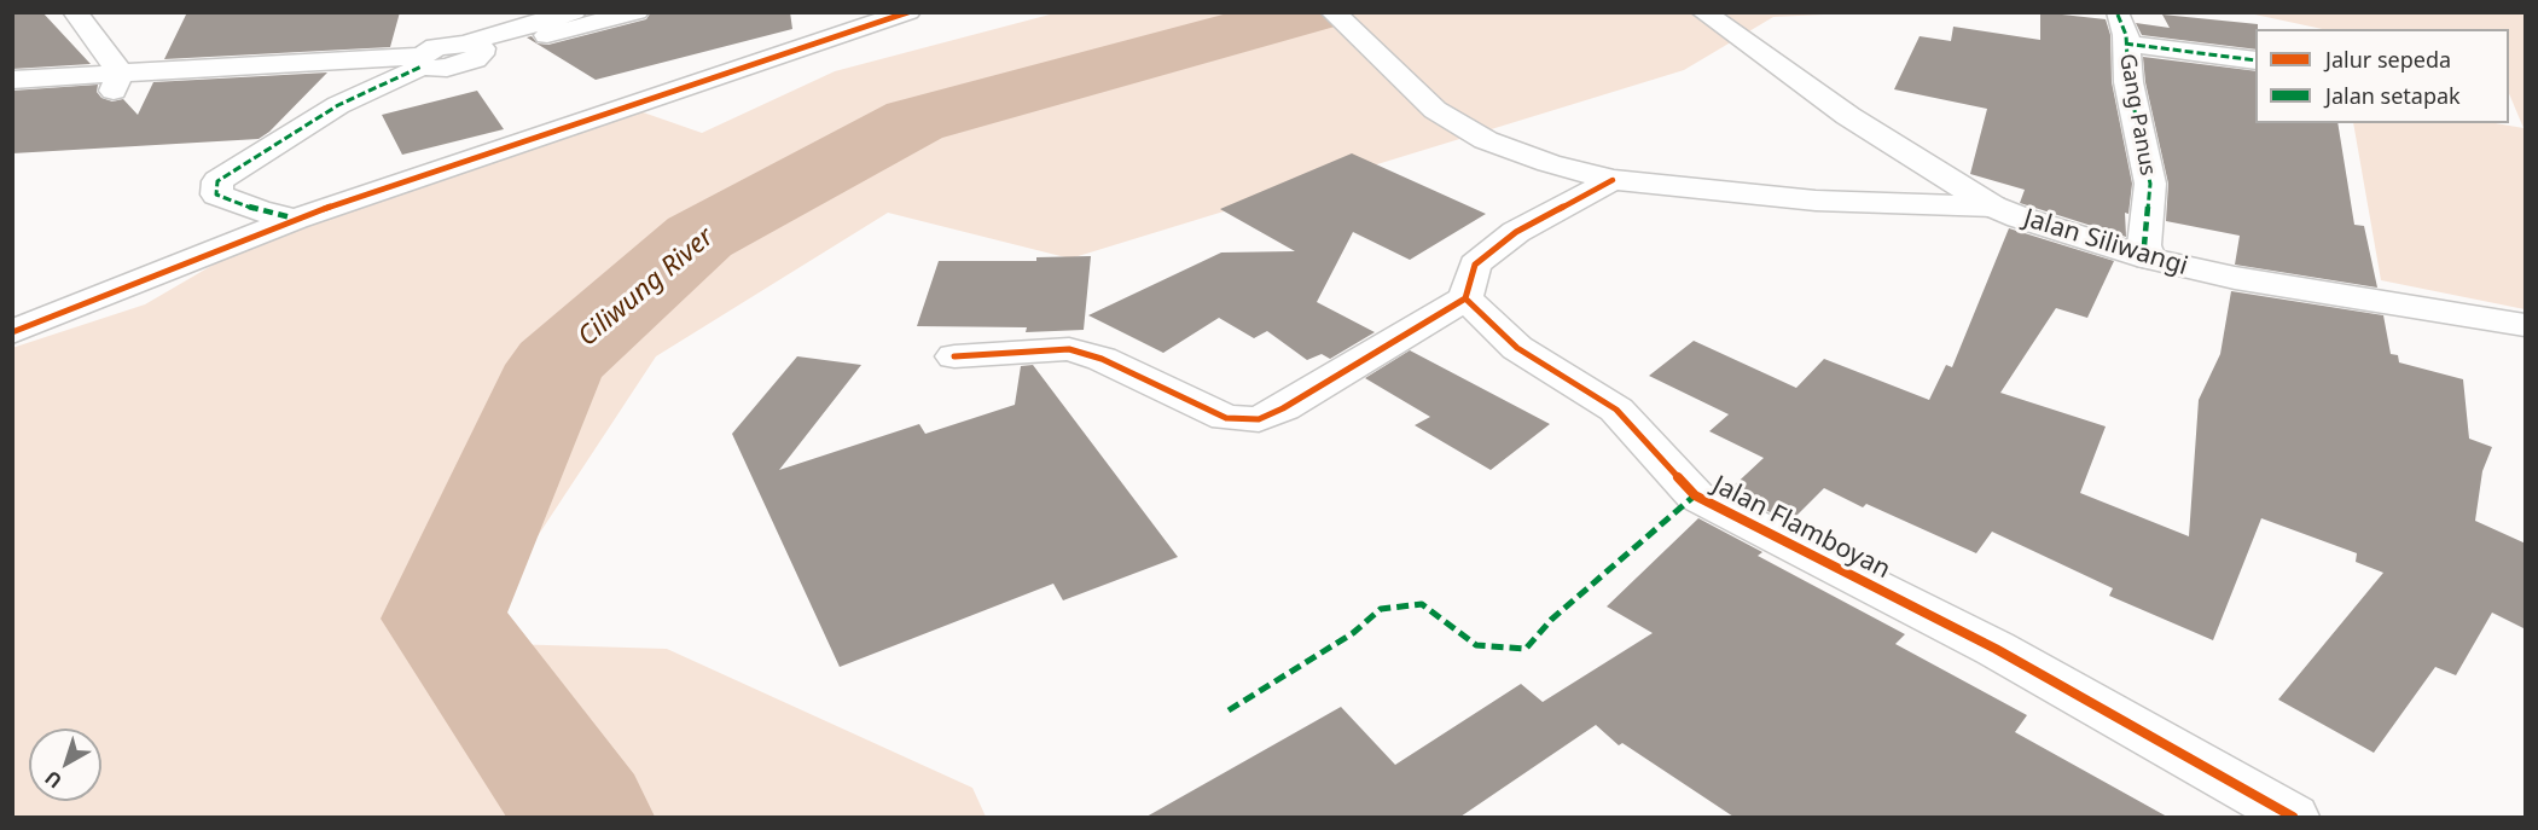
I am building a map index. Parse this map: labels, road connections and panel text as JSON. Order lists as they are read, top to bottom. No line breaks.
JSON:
{"streets":{"street":["Gang Panus","Jalan Siliwangi","Jalan Flamboyan"]},"crossings":[["Gang Panus","Jalan Siliwangi"]],"water":["Ciliwung River"],"legend":["Jalur sepeda","Jalan setapak"],"north":"bottom left"}
